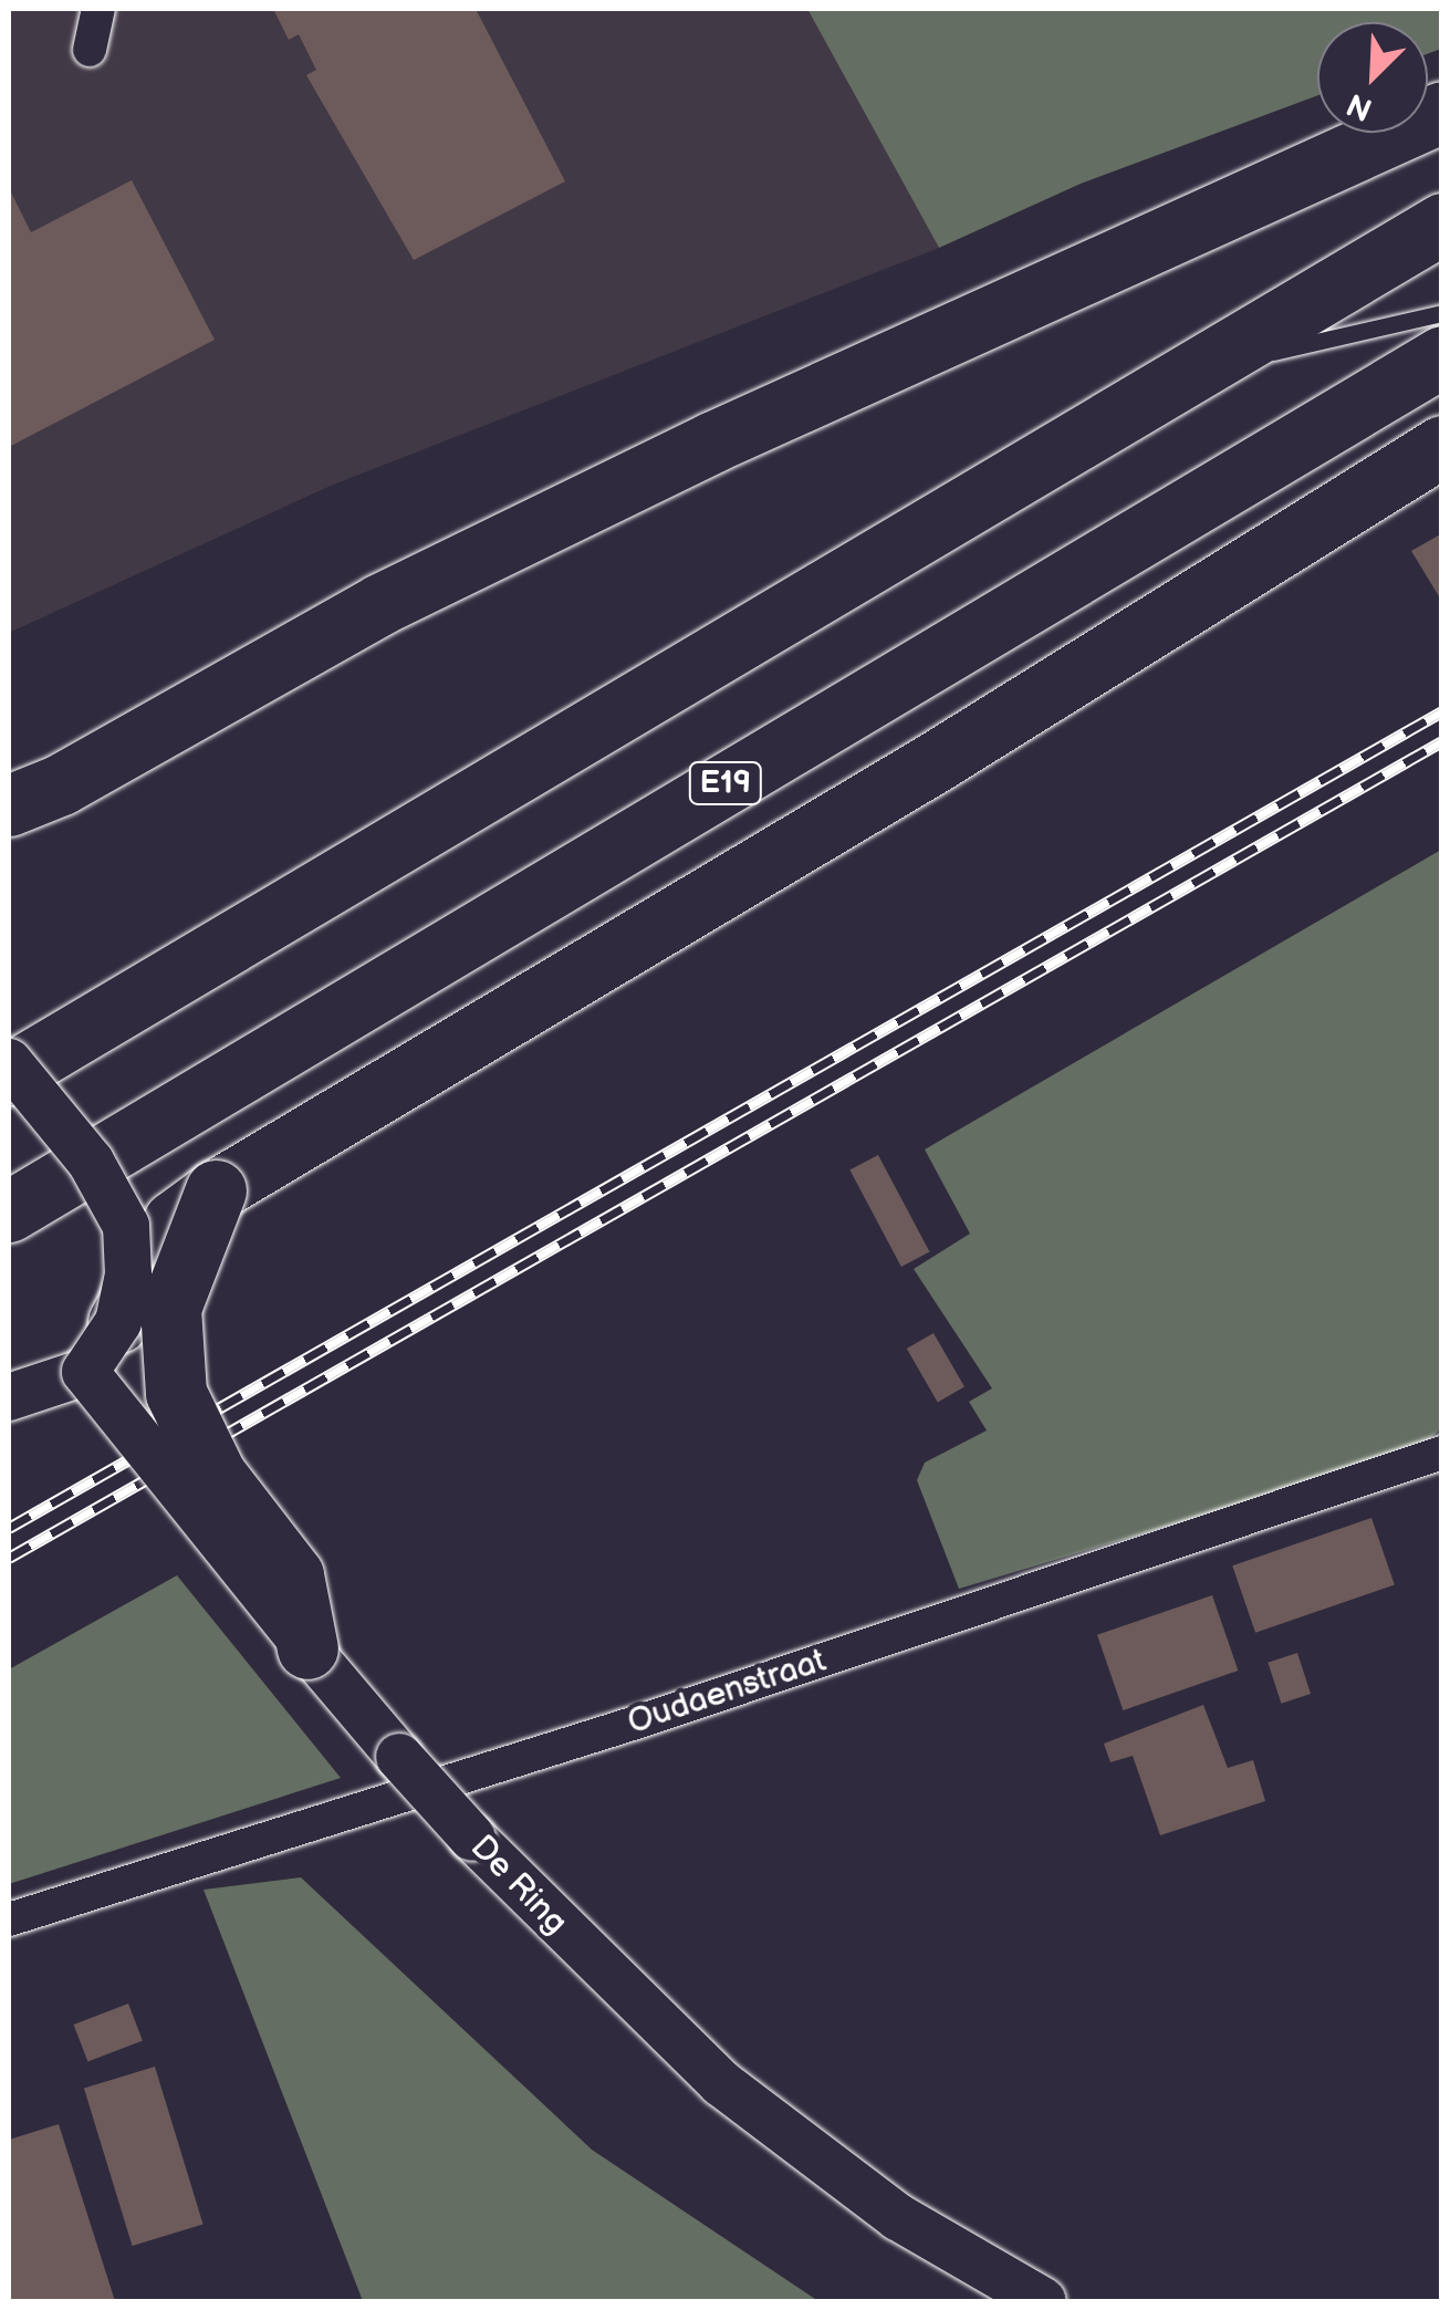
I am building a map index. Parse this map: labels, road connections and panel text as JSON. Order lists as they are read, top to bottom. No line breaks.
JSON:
{"streets":{"highway":["E19"],"main road":["De Ring"],"street":["Oudaenstraat"]},"north":"bottom left"}
